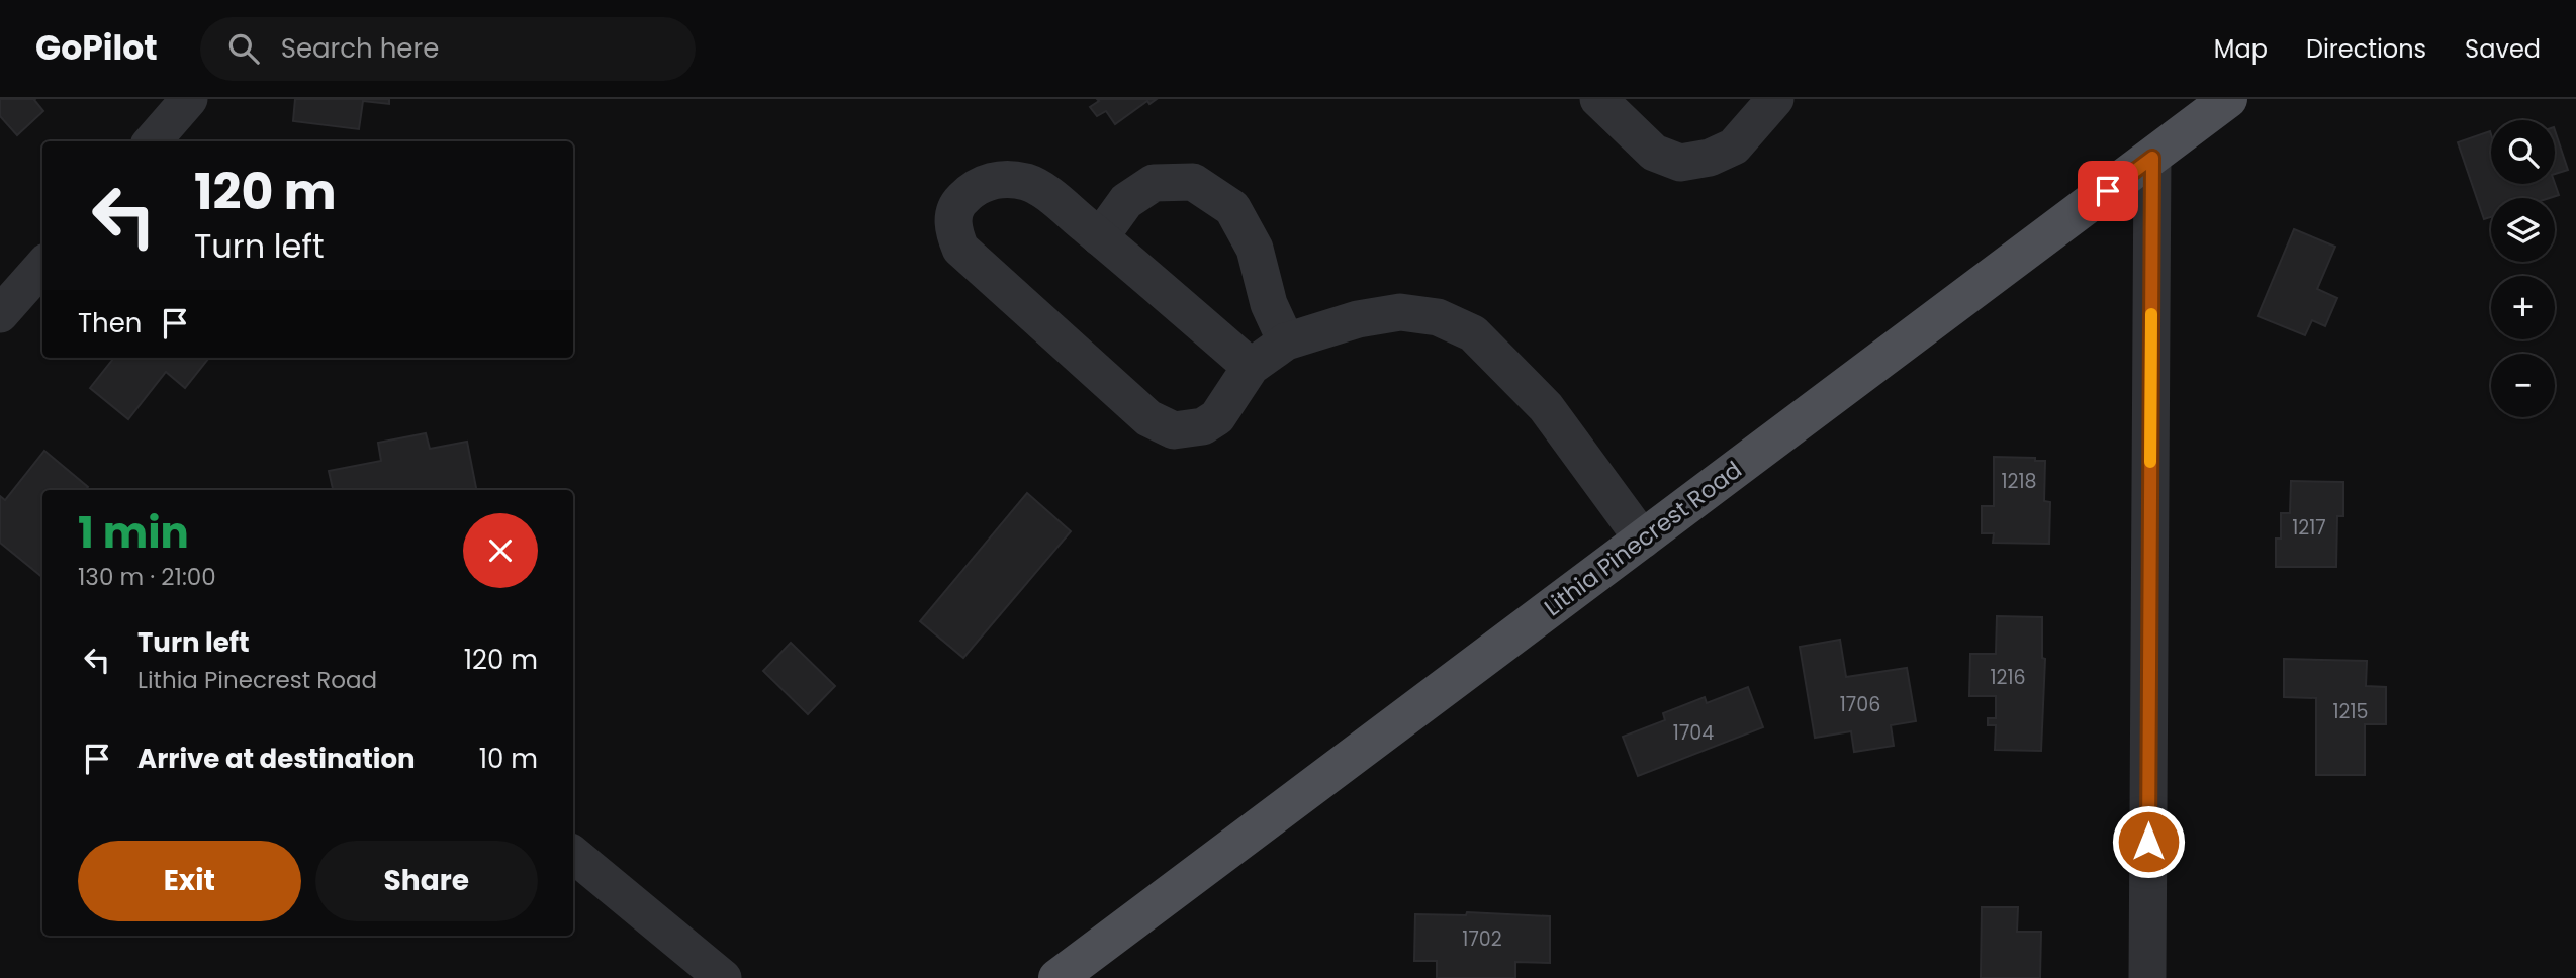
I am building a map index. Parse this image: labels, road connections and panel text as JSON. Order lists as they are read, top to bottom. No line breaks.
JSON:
{"streets":{"main road":["Lithia Pinecrest Road"]},"house_numbers":["1218","1217","1216","1706","1215","1704","1702"],"page":{"header":"GoPilot","search":"Search here","nav":["Map","Directions","Saved"],"map_buttons":["+","−"],"turn":["120 m","Turn left"],"then":"Then","heading":["1 min","130 m · 21:00"],"list":[{"name":"Turn left","note":"Lithia Pinecrest Road","value":"120 m"},{"name":"Arrive at destination","value":"10 m"}],"buttons":["Exit","Share"]}}
